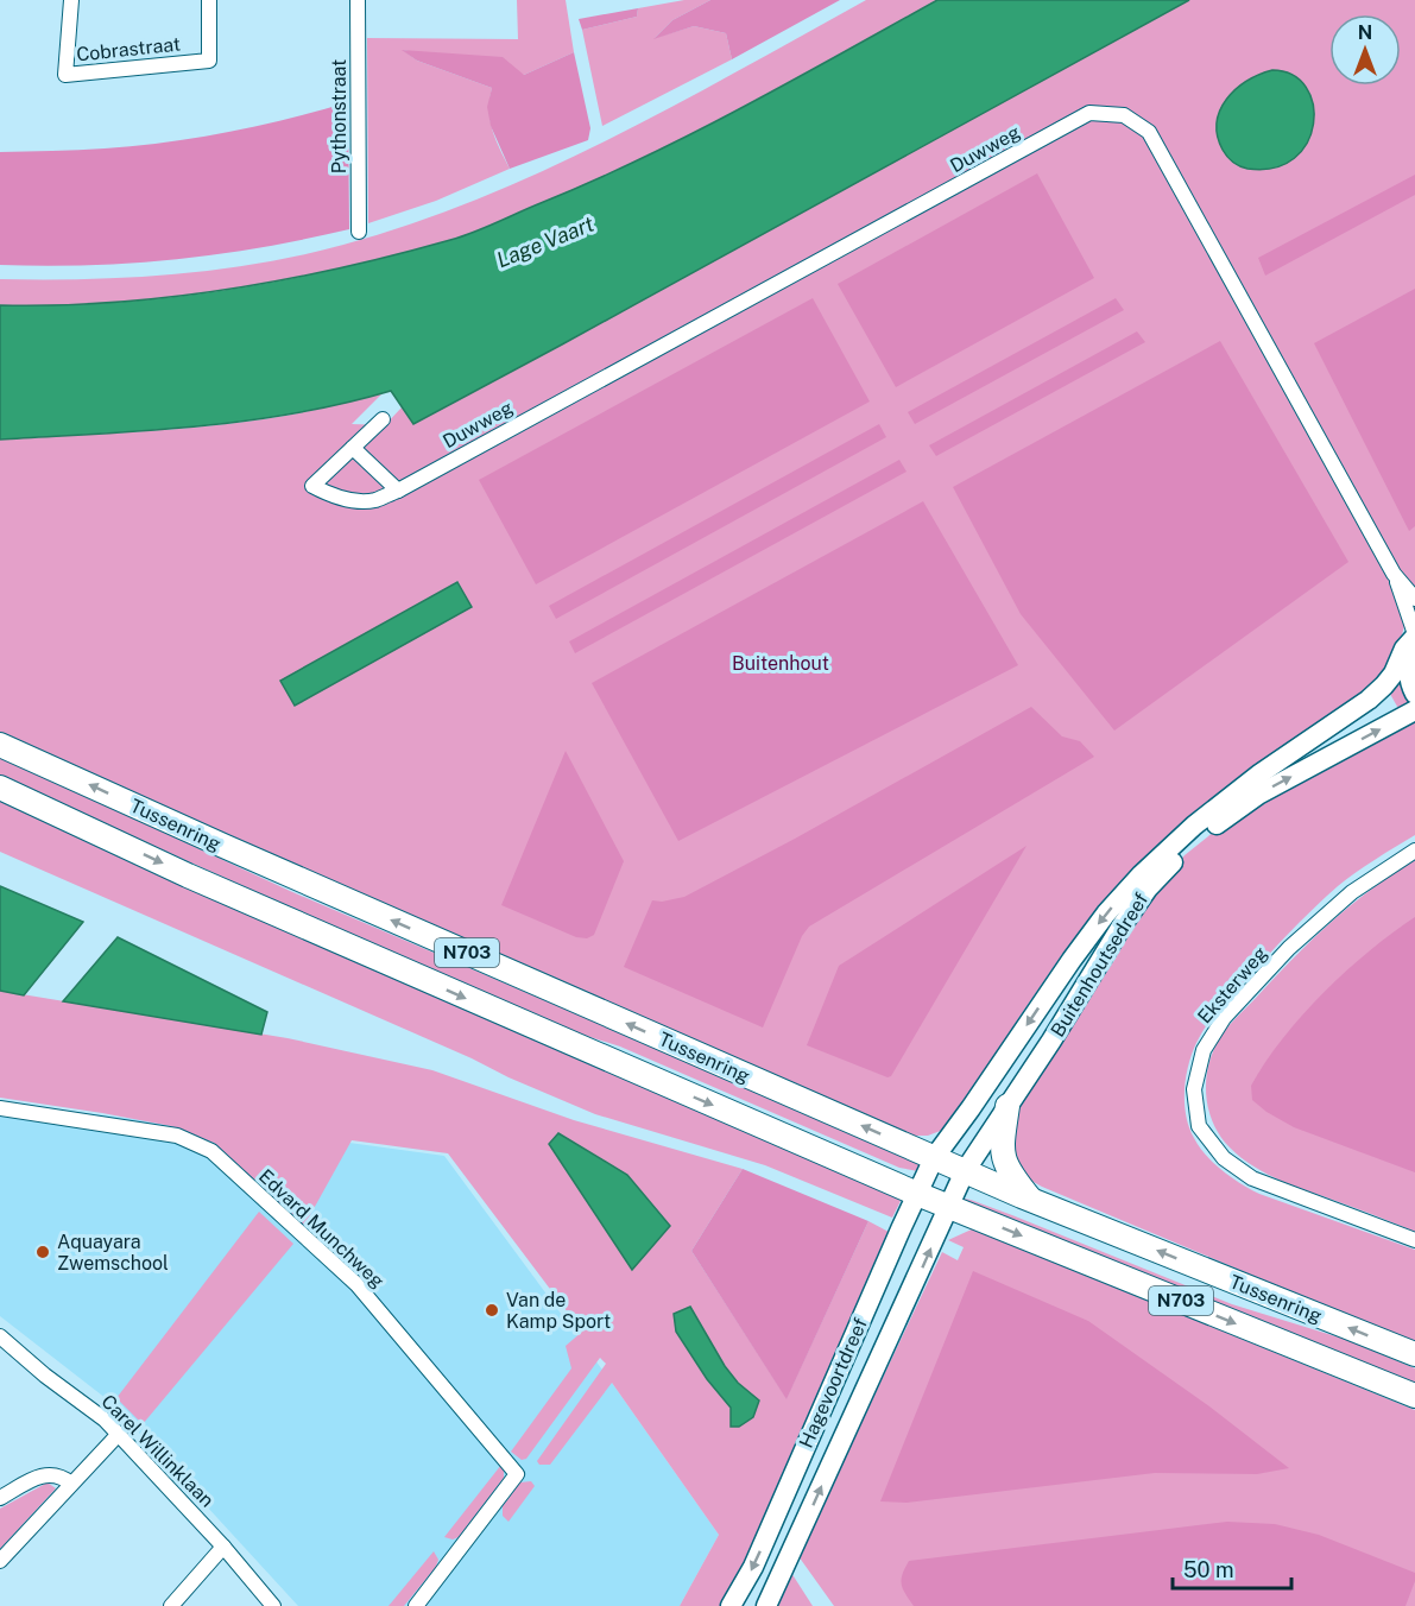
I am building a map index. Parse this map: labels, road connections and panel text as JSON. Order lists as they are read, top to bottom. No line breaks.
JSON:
{"streets":{"highway":["Tussenring","N703"],"main road":["Buitenhoutsedreef","Hagevoortdreef"],"street":["Cobrastraat","Pythonstraat","Duwweg","Eksterweg","Edvard Munchweg","Carel Willinklaan"]},"crossings":[["Duwweg","Buitenhoutsedreef"],["Tussenring","Buitenhoutsedreef"],["Tussenring","Hagevoortdreef"],["Buitenhoutsedreef","Hagevoortdreef"]],"water":["Lage Vaart"],"parks":["Buitenhout"],"places":["Aquayara Zwemschool","Van de Kamp Sport"],"scale_bar":"50 m","north":"top"}
